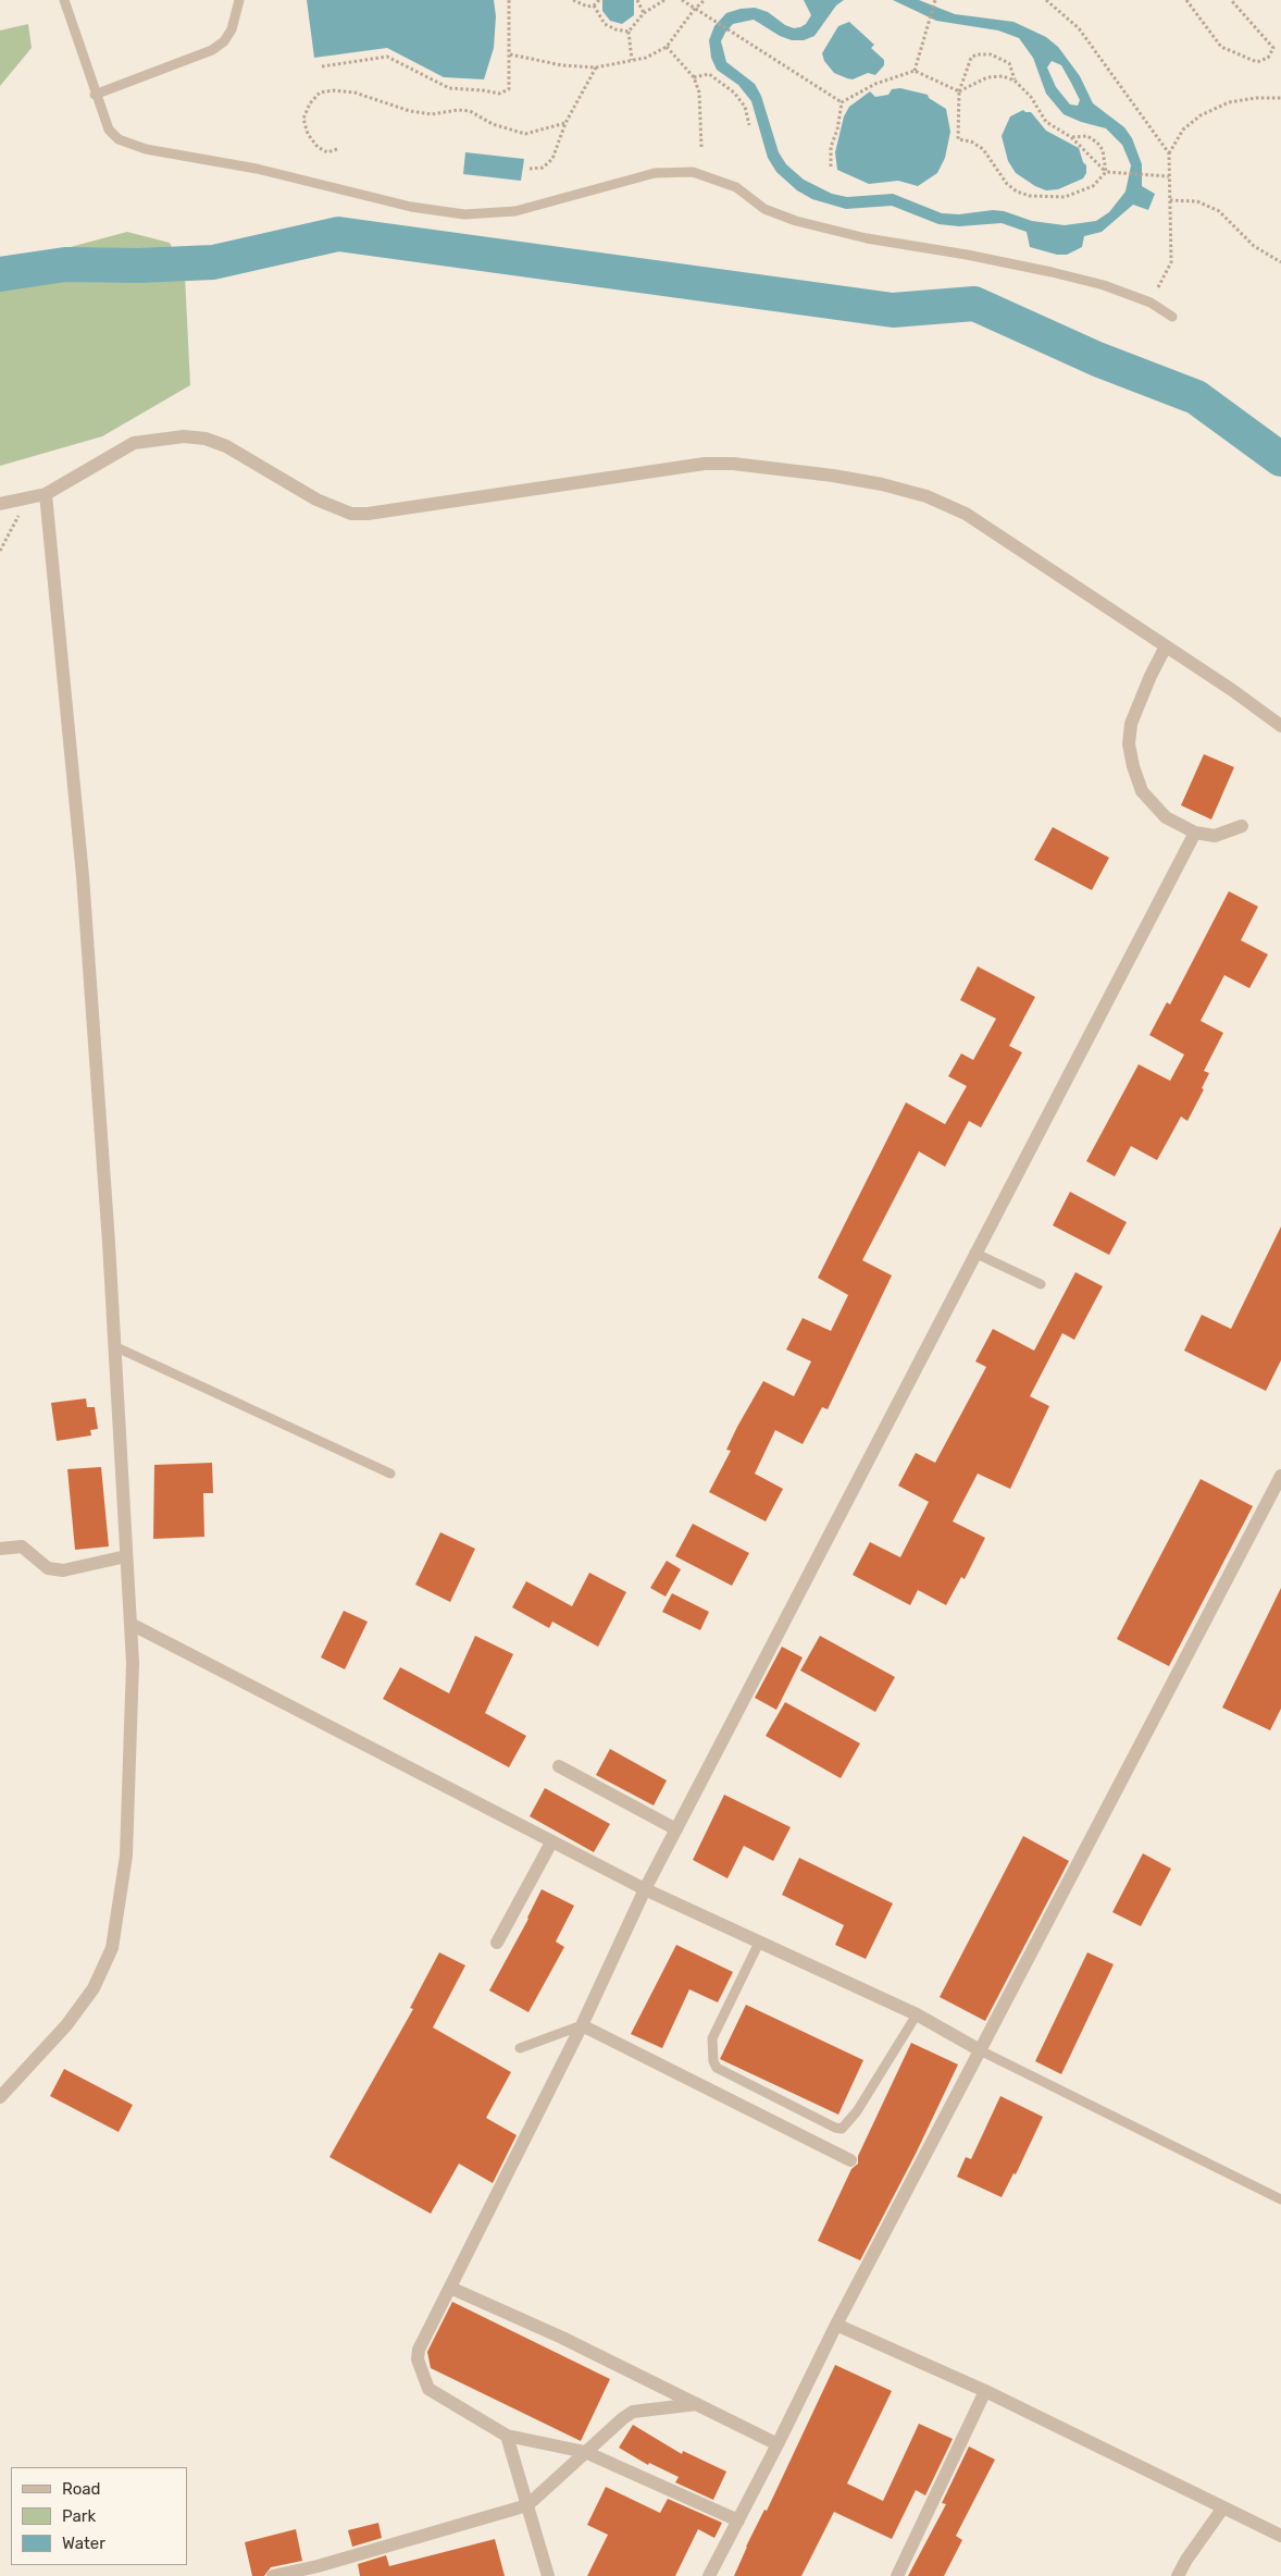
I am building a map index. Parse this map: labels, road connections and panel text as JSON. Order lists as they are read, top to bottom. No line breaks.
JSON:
{"legend":["Road","Park","Water"]}
